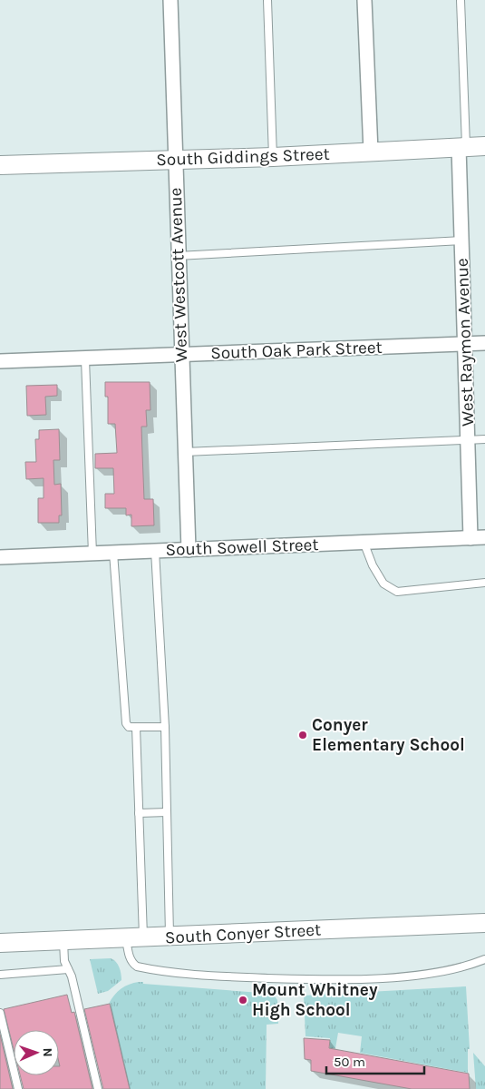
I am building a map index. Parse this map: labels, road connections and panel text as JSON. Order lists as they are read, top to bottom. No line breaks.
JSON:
{"streets":{"street":["South Giddings Street","West Westcott Avenue","West Raymon Avenue","South Oak Park Street","South Sowell Street","South Conyer Street"]},"crossings":[["South Giddings Street","West Westcott Avenue"],["South Giddings Street","West Raymon Avenue"],["West Westcott Avenue","South Oak Park Street"],["West Westcott Avenue","South Sowell Street"],["West Raymon Avenue","South Oak Park Street"],["West Raymon Avenue","South Sowell Street"]],"places":["Conyer Elementary School","Mount Whitney High School"],"scale_bar":"50 m","north":"right"}
